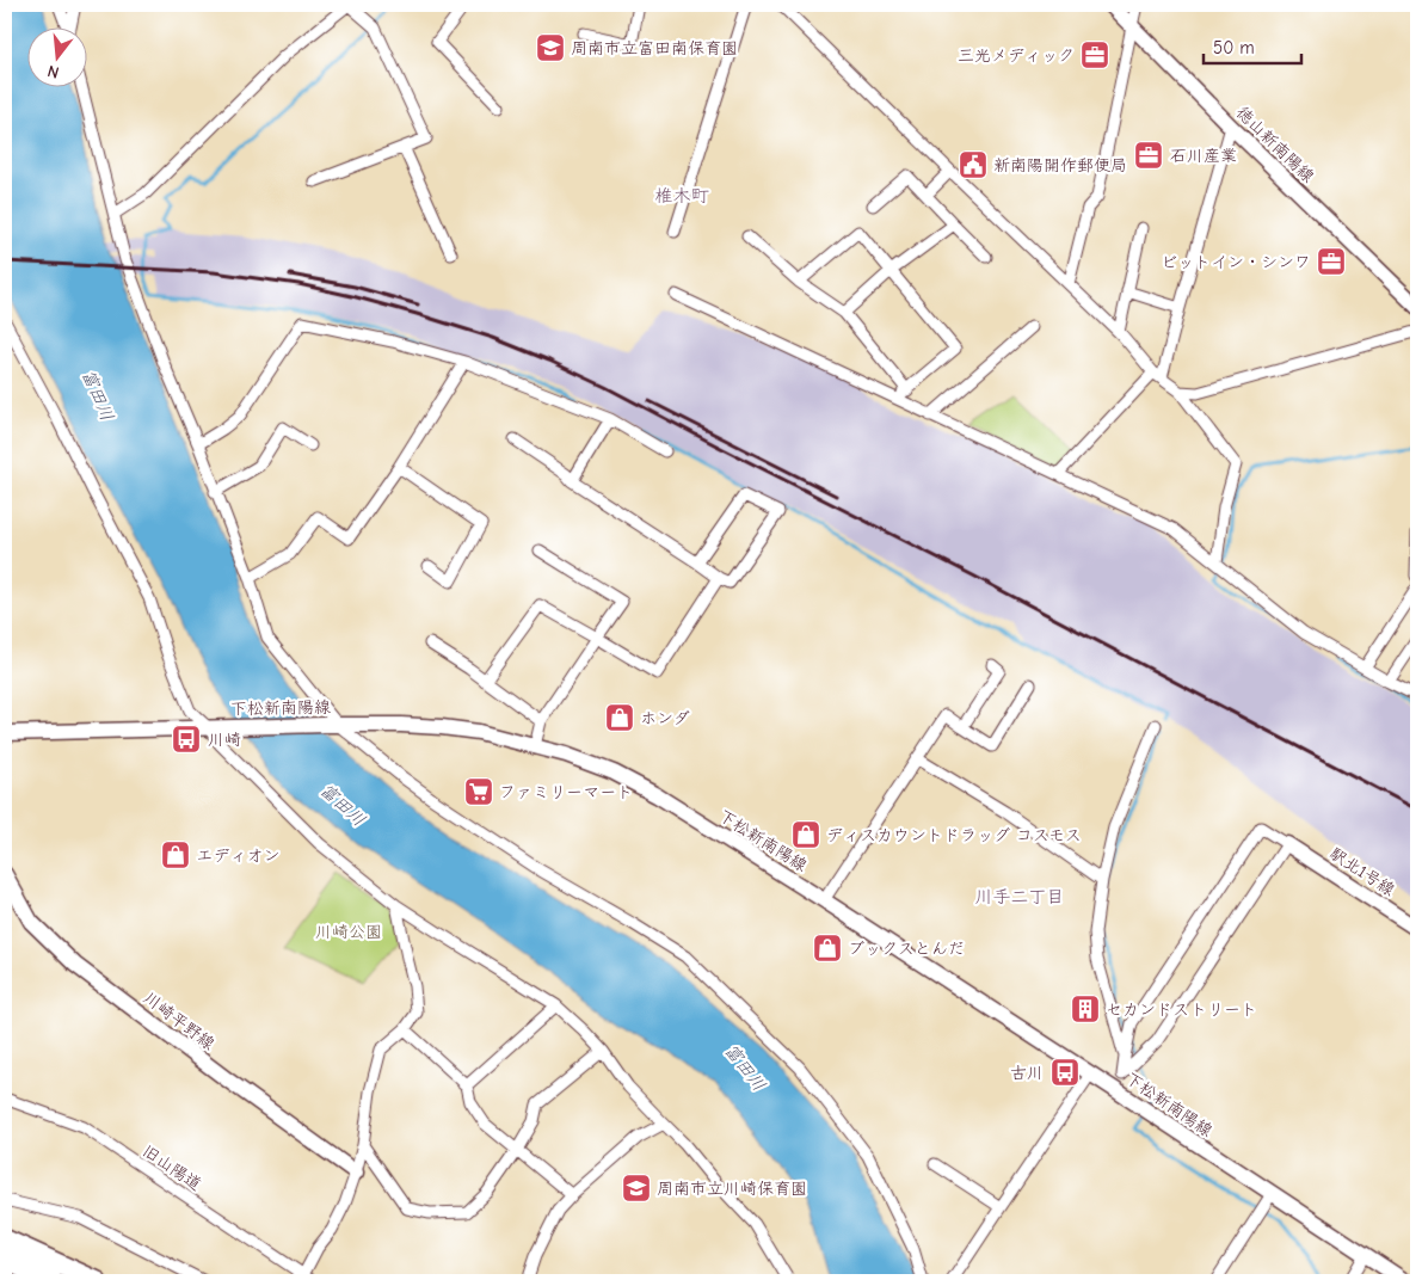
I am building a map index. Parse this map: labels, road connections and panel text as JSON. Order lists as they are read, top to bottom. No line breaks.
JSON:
{"streets":{"main road":["徳山新南陽線","下松新南陽線","駅北1号線","川崎平野線"],"street":["旧山陽道"]},"districts":["椎木町","川手二丁目"],"water":["富田川"],"parks":["川崎公園"],"places":{"school or university":["周南市立富田南保育園","周南市立川崎保育園"],"office":["三光メディック","石川産業","ビットイン・シンワ"],"public building":["新南陽開作郵便局"],"shop":["ホンダ","ディスカウントドラッグ コスモス","エディオン","ブックスとんだ"],"bus stop":["川崎","古川"],"supermarket":["ファミリーマート"],"building":["セカンドストリート"]},"scale_bar":"50 m","north":"bottom"}
